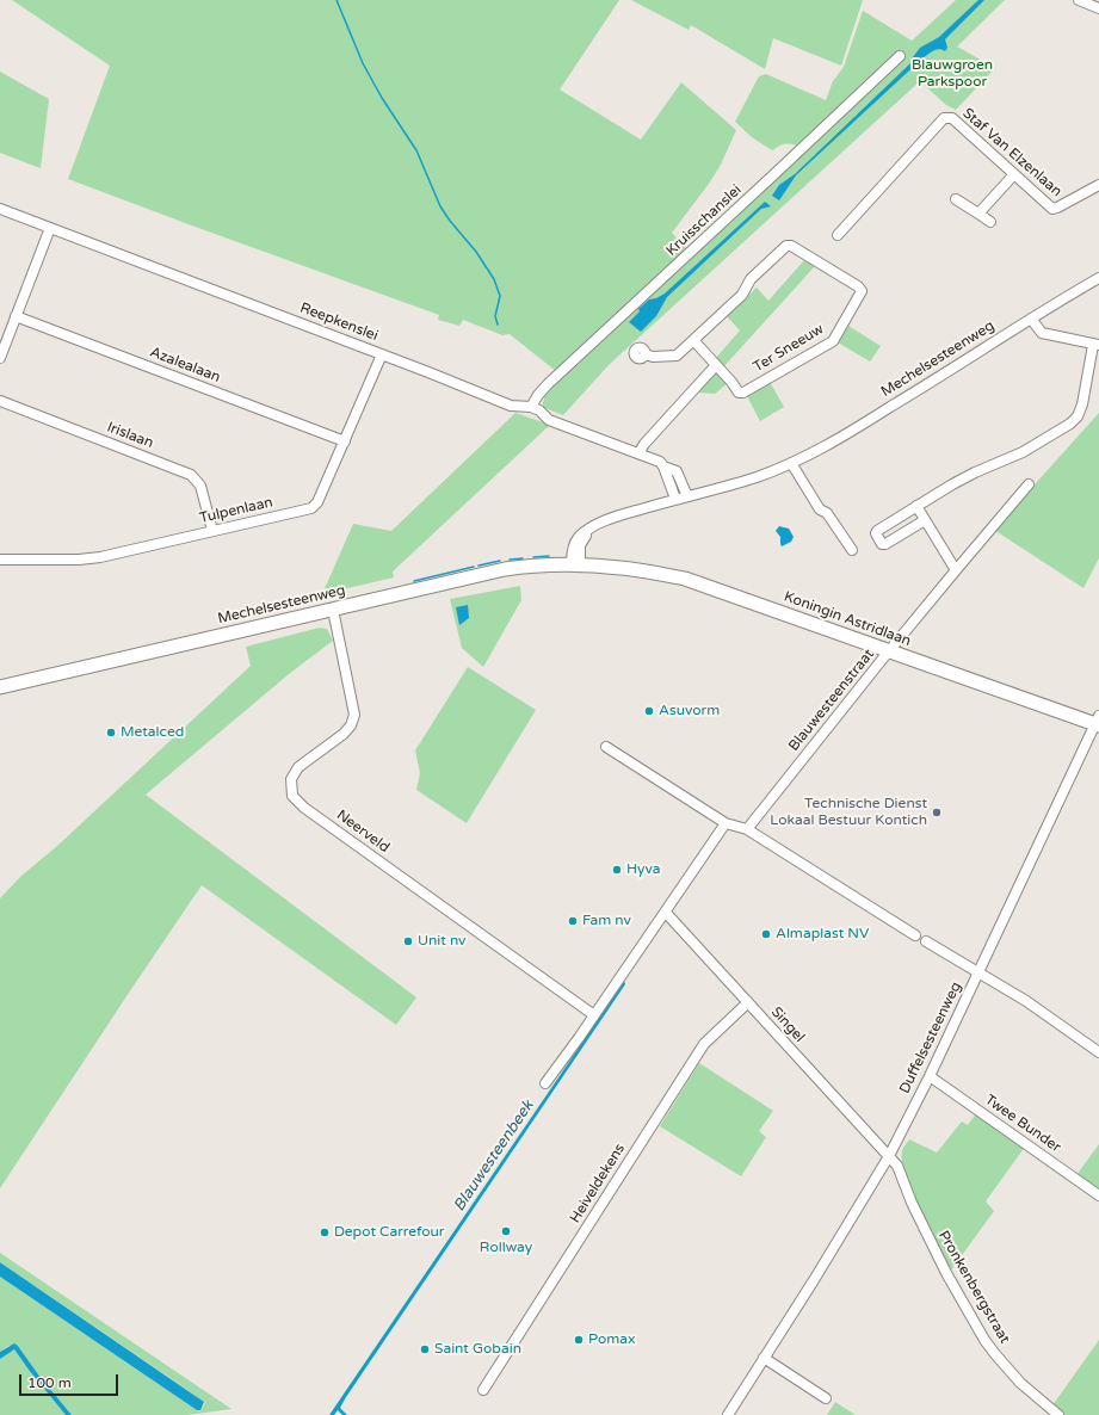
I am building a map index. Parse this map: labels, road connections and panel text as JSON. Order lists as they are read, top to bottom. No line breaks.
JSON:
{"streets":{"main road":["Mechelsesteenweg","Koningin Astridlaan"],"street":["Staf Van Elzenlaan","Kruisschanslei","Reepkenslei","Ter Sneeuw","Azalealaan","Irislaan","Tulpenlaan","Blauwesteenstraat","Neerveld","Singel","Duffelsesteenweg","Twee Bunder","Heiveldekens","Pronkenbergstraat"]},"crossings":[["Kruisschanslei","Reepkenslei"],["Reepkenslei","Mechelsesteenweg"],["Reepkenslei","Tulpenlaan"],["Mechelsesteenweg","Koningin Astridlaan"],["Mechelsesteenweg","Neerveld"],["Azalealaan","Tulpenlaan"],["Irislaan","Tulpenlaan"],["Koningin Astridlaan","Blauwesteenstraat"],["Koningin Astridlaan","Duffelsesteenweg"],["Singel","Duffelsesteenweg"],["Singel","Heiveldekens"],["Singel","Pronkenbergstraat"],["Duffelsesteenweg","Twee Bunder"],["Duffelsesteenweg","Pronkenbergstraat"]],"water":["Blauwesteenbeek"],"parks":["Blauwgroen Parkspoor"],"places":["Asuvorm","Metalced","Technische Dienst Lokaal Bestuur Kontich","Hyva","Fam nv","Almaplast NV","Unit nv","Rollway","Depot Carrefour","Pomax","Saint Gobain"],"scale_bar":"100 m"}
